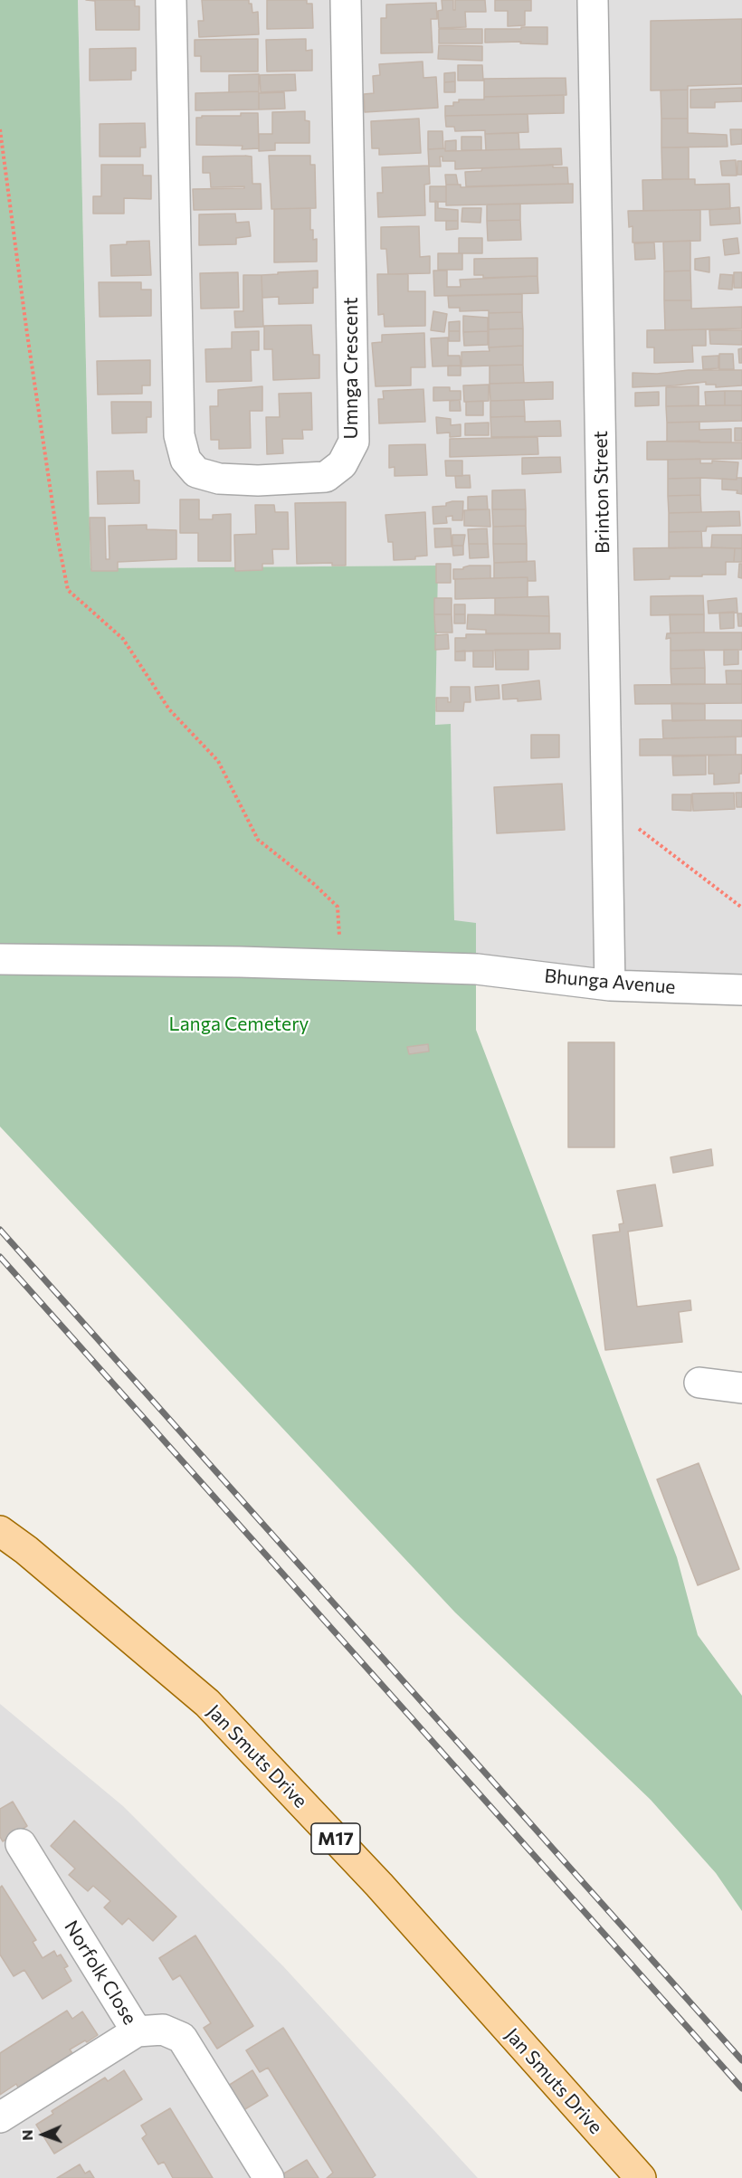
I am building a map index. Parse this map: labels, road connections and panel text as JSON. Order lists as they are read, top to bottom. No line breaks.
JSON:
{"streets":{"main road":["Jan Smuts Drive","M17"],"street":["Umnga Crescent","Brinton Street","Bhunga Avenue","Norfolk Close"]},"crossings":[["Brinton Street","Bhunga Avenue"]],"parks":["Langa Cemetery"],"north":"left"}
